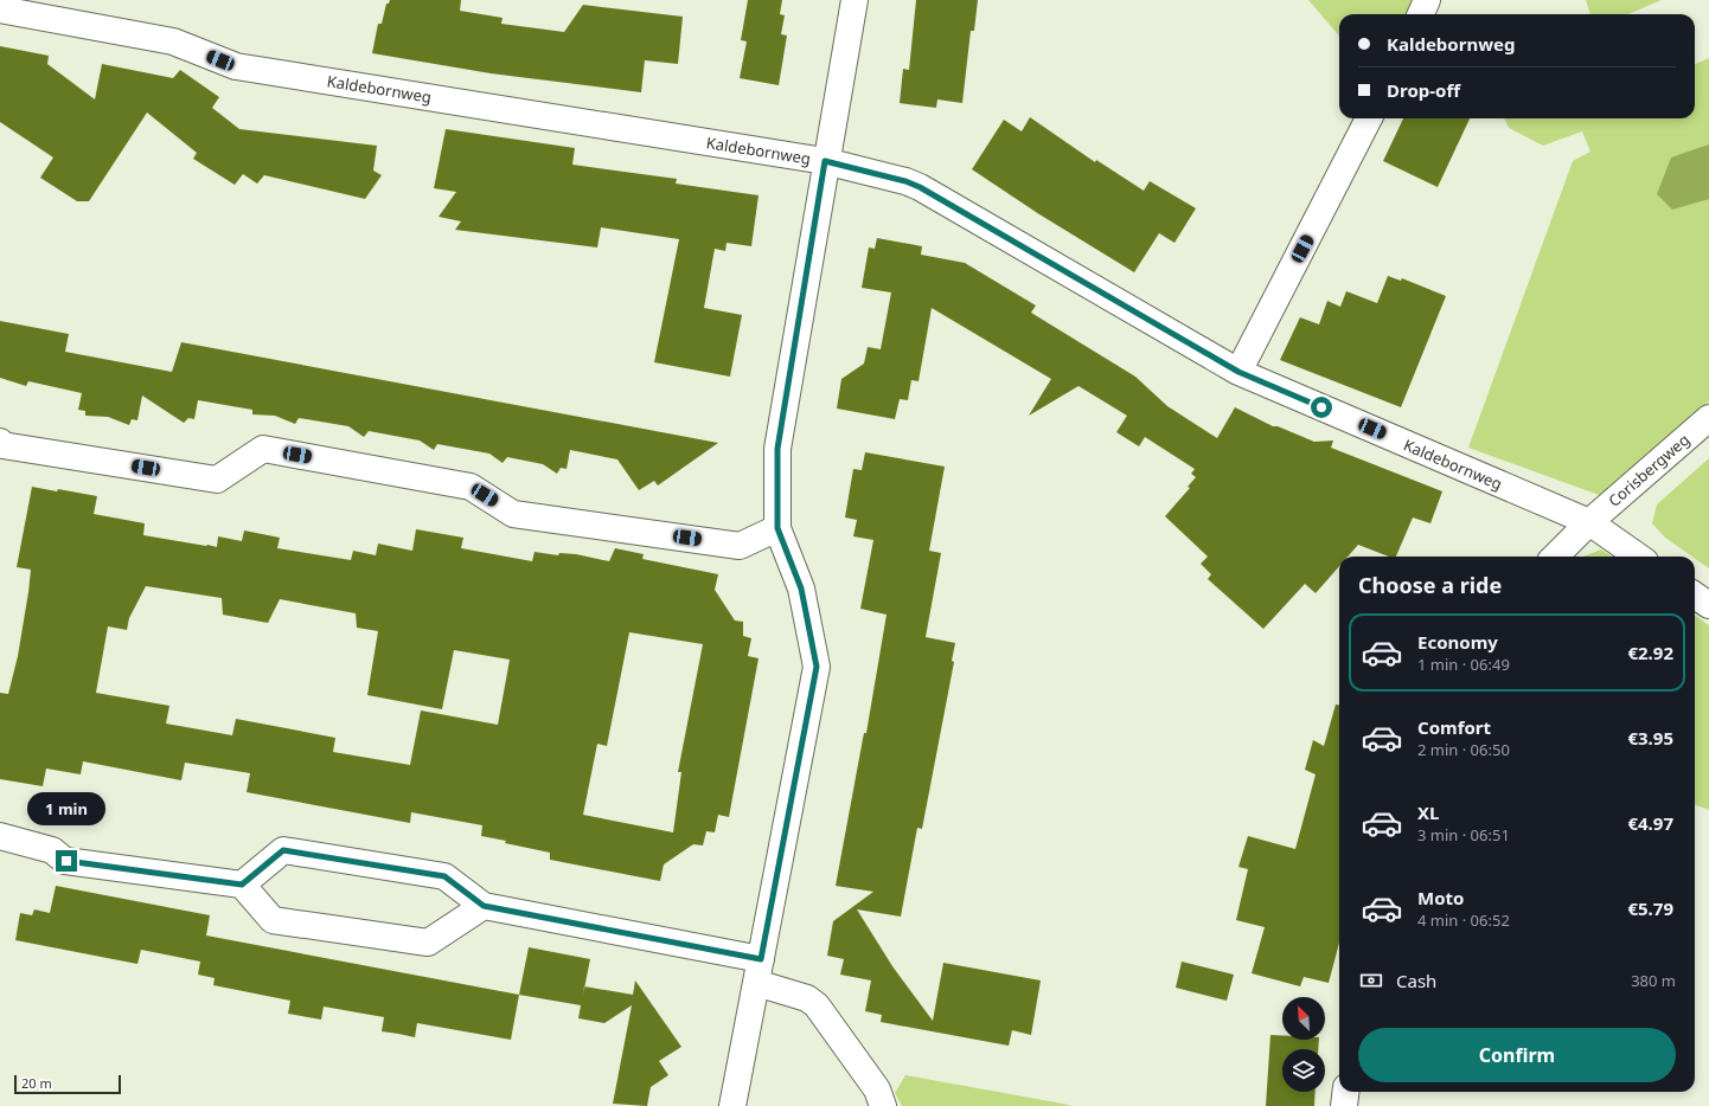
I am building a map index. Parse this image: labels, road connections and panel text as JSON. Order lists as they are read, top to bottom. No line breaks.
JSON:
{"streets":{"street":["Kaldebornweg","Corisbergweg"]},"crossings":[["Kaldebornweg","Corisbergweg"]],"scale_bar":"20 m","north":"top left","page":{"banner":["Kaldebornweg","Drop-off"],"heading":"Choose a ride","list":[{"name":"Economy","note":"1 min · 06:49","value":"€2.92"},{"name":"Comfort","note":"2 min · 06:50","value":"€3.95"},{"name":"XL","note":"3 min · 06:51","value":"€4.97"},{"name":"Moto","note":"4 min · 06:52","value":"€5.79"}],"bubble":"1 min","pay":["Cash","380 m"],"buttons":"Confirm","scale":"20 m"}}
